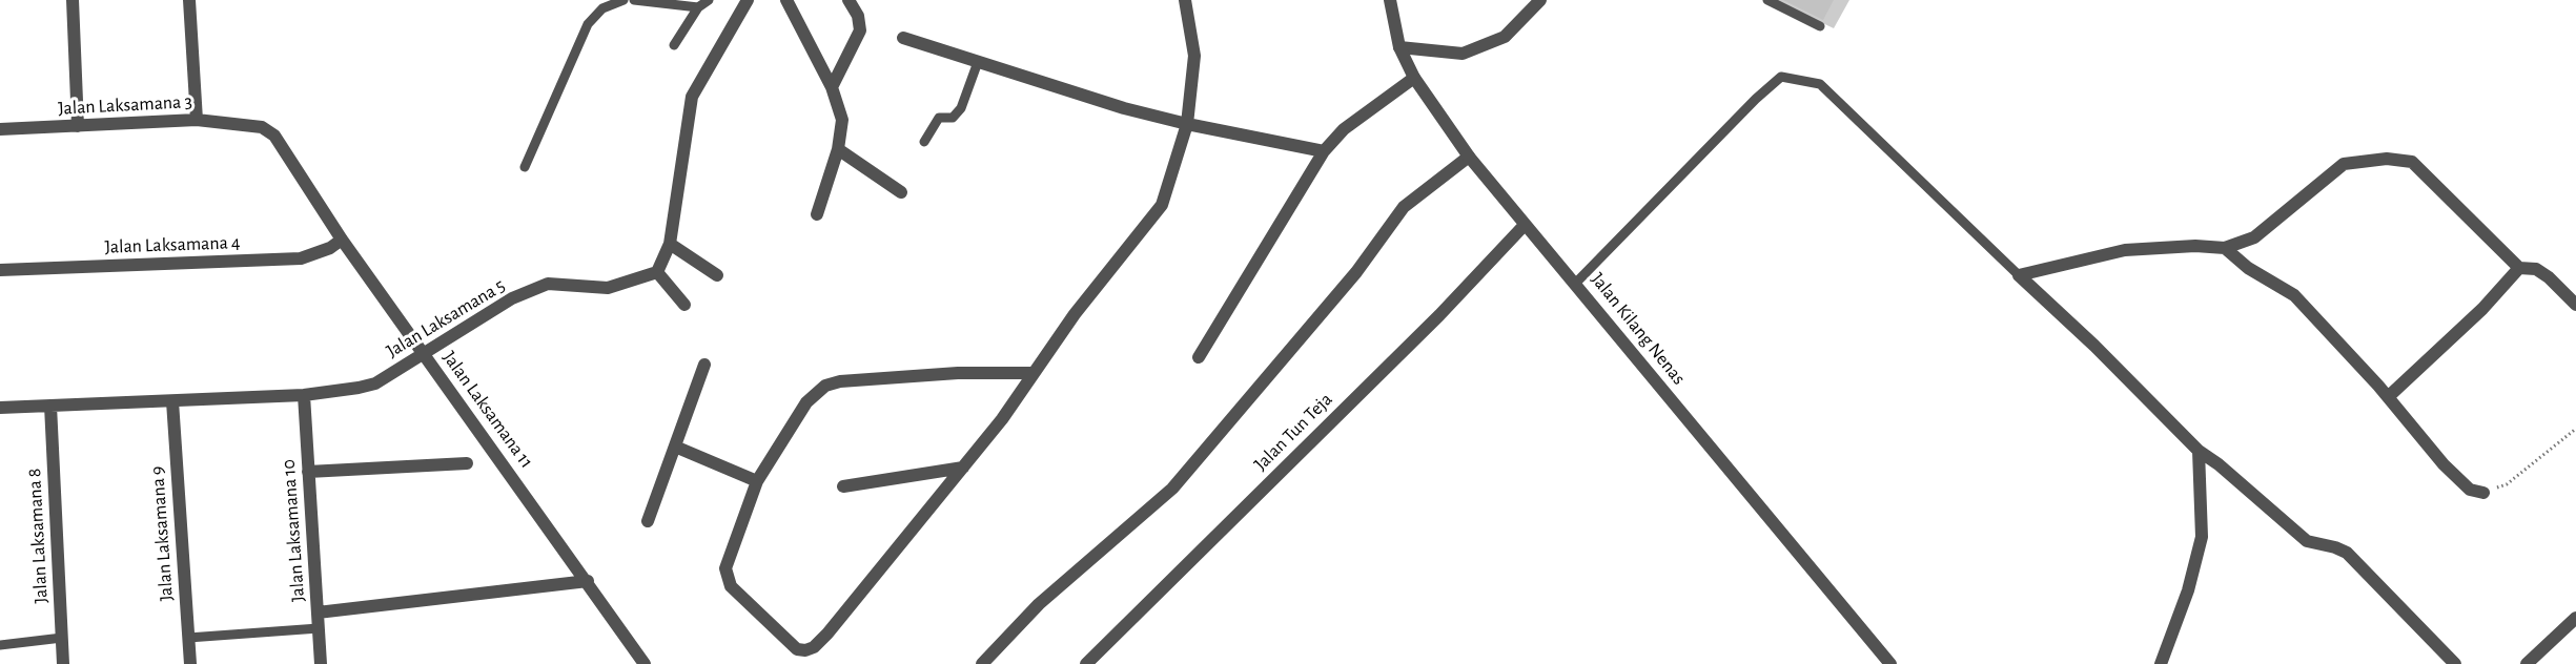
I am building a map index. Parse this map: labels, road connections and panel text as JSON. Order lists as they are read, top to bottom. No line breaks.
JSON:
{"streets":{"street":["Jalan Laksamana 3","Jalan Laksamana 4","Jalan Laksamana 5","Jalan Kilang Nenas","Jalan Laksamana 11","Jalan Tun Teja","Jalan Laksamana 10","Jalan Laksamana 9","Jalan Laksamana 8"]},"crossings":[["Jalan Laksamana 3","Jalan Laksamana 11"],["Jalan Laksamana 4","Jalan Laksamana 11"],["Jalan Laksamana 5","Jalan Laksamana 11"],["Jalan Laksamana 5","Jalan Laksamana 10"],["Jalan Laksamana 5","Jalan Laksamana 9"],["Jalan Laksamana 5","Jalan Laksamana 8"],["Jalan Kilang Nenas","Jalan Tun Teja"]]}
